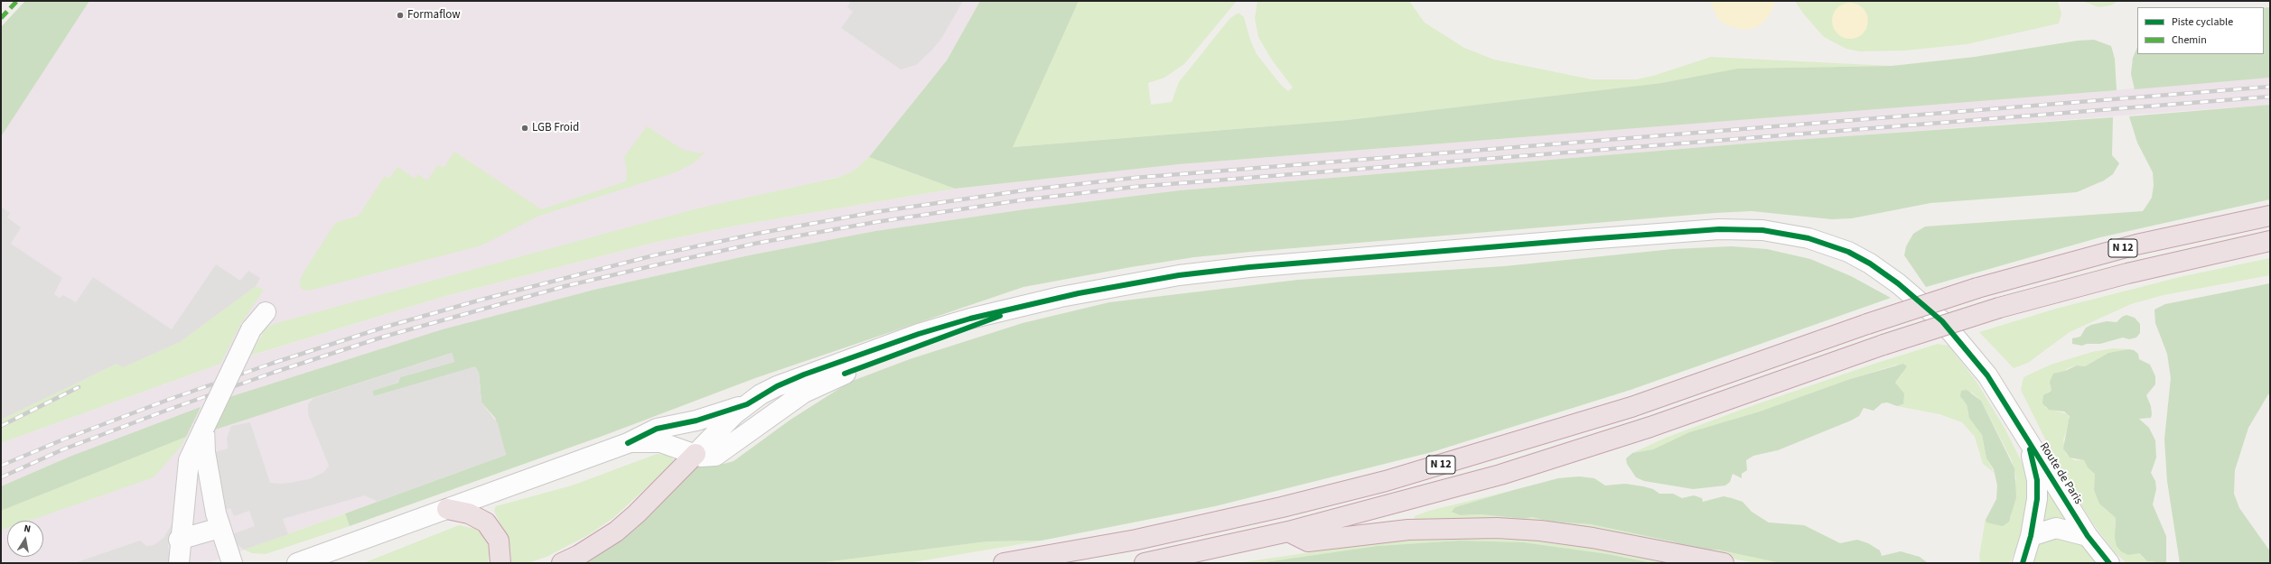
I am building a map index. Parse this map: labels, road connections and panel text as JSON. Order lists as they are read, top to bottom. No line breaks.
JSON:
{"streets":{"highway":["N 12"],"street":["Route de Paris"]},"places":["Formaflow","LGB Froid"],"legend":["Piste cyclable","Chemin"],"north":"top"}
